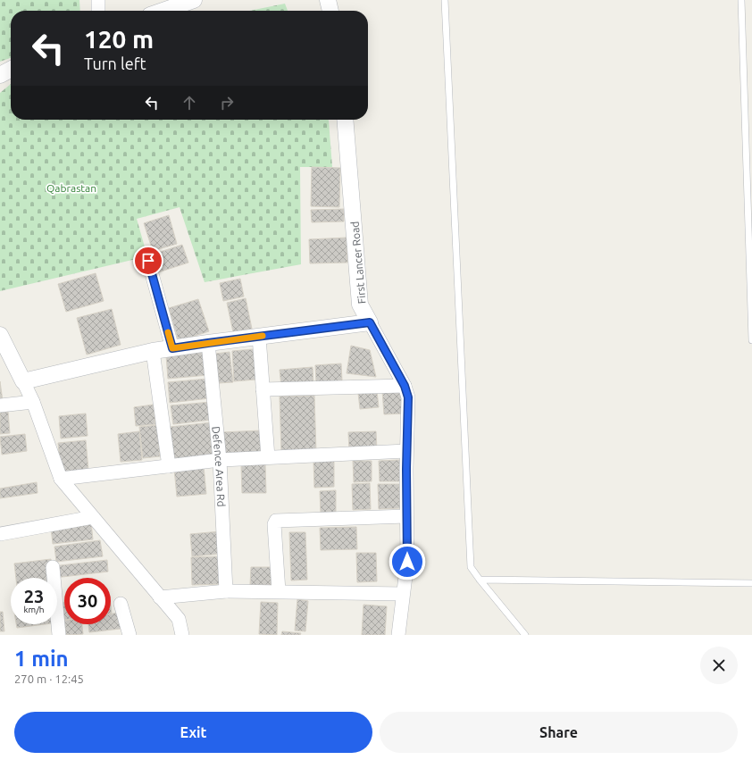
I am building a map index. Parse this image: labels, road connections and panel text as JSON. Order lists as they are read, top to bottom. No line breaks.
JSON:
{"streets":{"street":["First Lancer Road","Defence Area Rd"]},"parks":["Qabrastan"],"page":{"turn":["120 m","Turn left"],"speed":"23 km/h","limit":"30","heading":["1 min","270 m · 12:45"],"buttons":["Exit","Share"]}}
